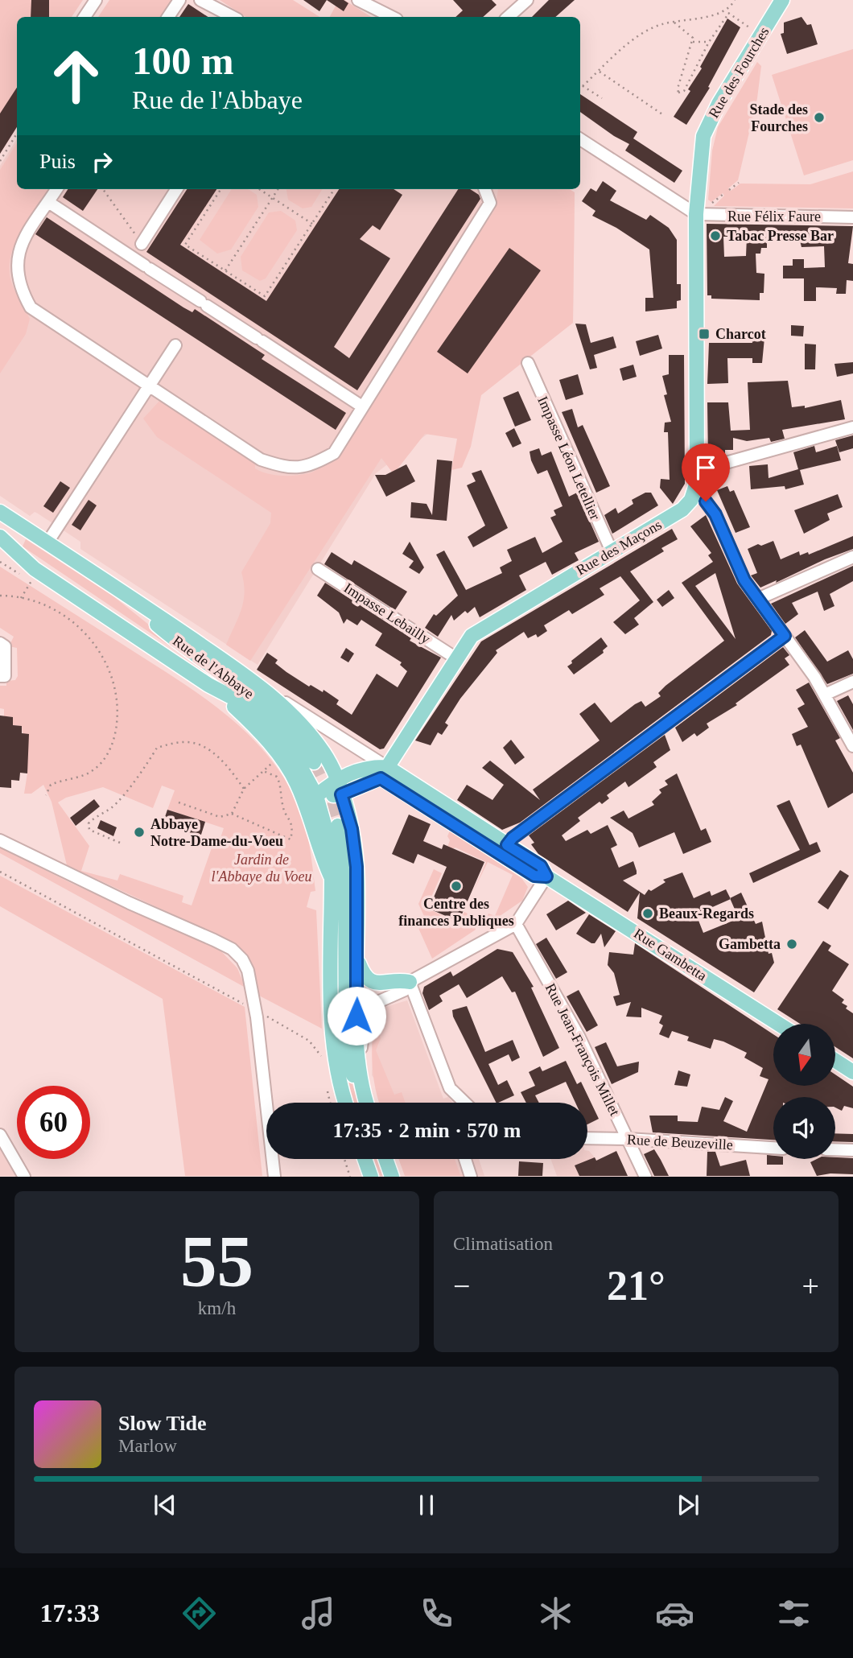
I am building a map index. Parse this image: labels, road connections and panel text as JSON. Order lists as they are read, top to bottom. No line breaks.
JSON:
{"streets":{"main road":["Rue des Fourches","Rue des Maçons","Rue de l'Abbaye","Rue Gambetta"],"street":["Rue Félix Faure","Impasse Léon Letellier","Impasse Lebailly","Rue Jean-François Millet","Rue de Beuzeville"]},"crossings":[["Rue des Fourches","Rue Félix Faure"],["Impasse Léon Letellier","Rue des Maçons"],["Rue des Maçons","Impasse Lebailly"],["Rue des Maçons","Rue de l'Abbaye"],["Rue de l'Abbaye","Rue Gambetta"],["Rue Jean-François Millet","Rue de Beuzeville"]],"parks":["Jardin de l'Abbaye du Voeu"],"places":{"other":["Stade des Fourches","Tabac Presse Bar","Abbaye Notre-Dame-du-Voeu","Centre des finances Publiques","Beaux-Regards","Gambetta"],"transit":["Charcot"]},"north":"bottom","page":{"turn":["100 m","Rue de l'Abbaye"],"then":"Puis","limit":"60","trip":"17:35 · 2 min · 570 m","tile":[["55","km/h"],"Climatisation"],"heat":["−","21°","+"],"song":["Slow Tide","Marlow"],"tabs":"17:33"}}
